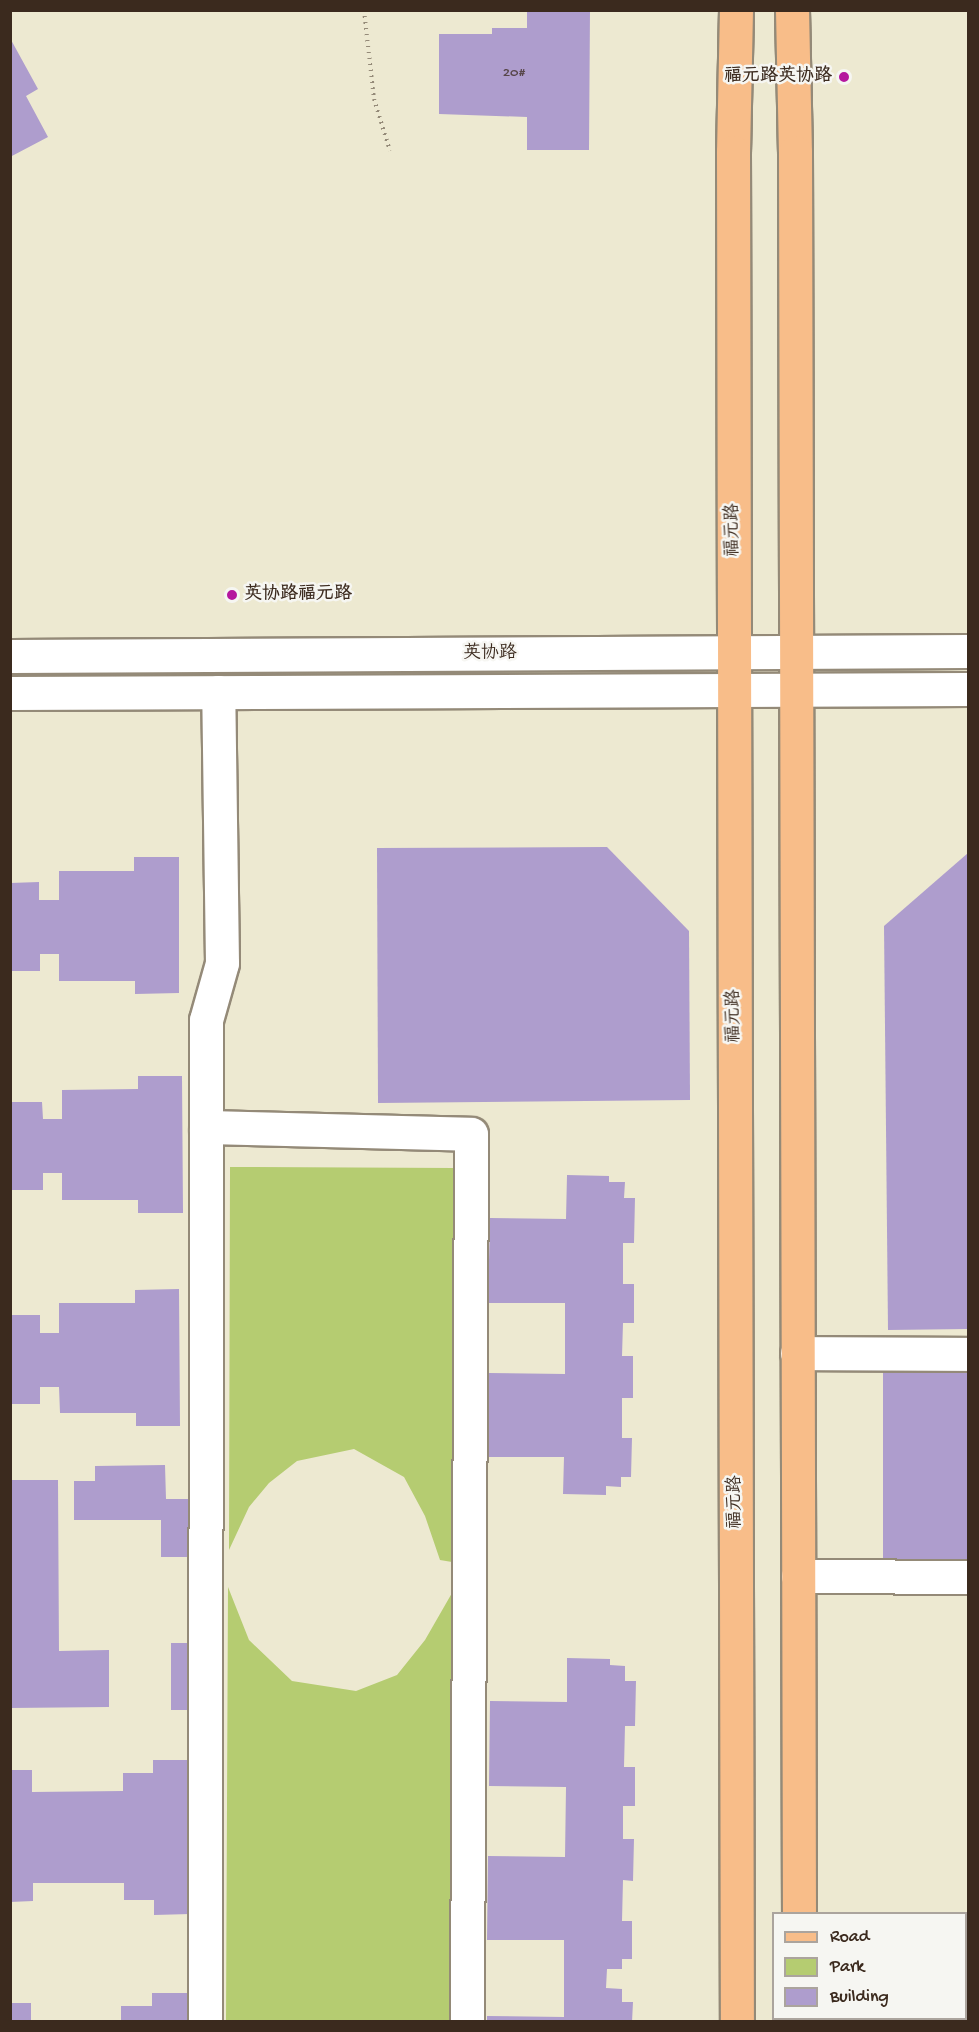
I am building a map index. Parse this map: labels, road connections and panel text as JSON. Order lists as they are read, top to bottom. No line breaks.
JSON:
{"streets":{"main road":["福元路"],"street":["英协路"]},"crossings":[["福元路","英协路"]],"places":["福元路英协路","英协路福元路"],"house_numbers":["20#"],"legend":["Road","Park","Building"]}
